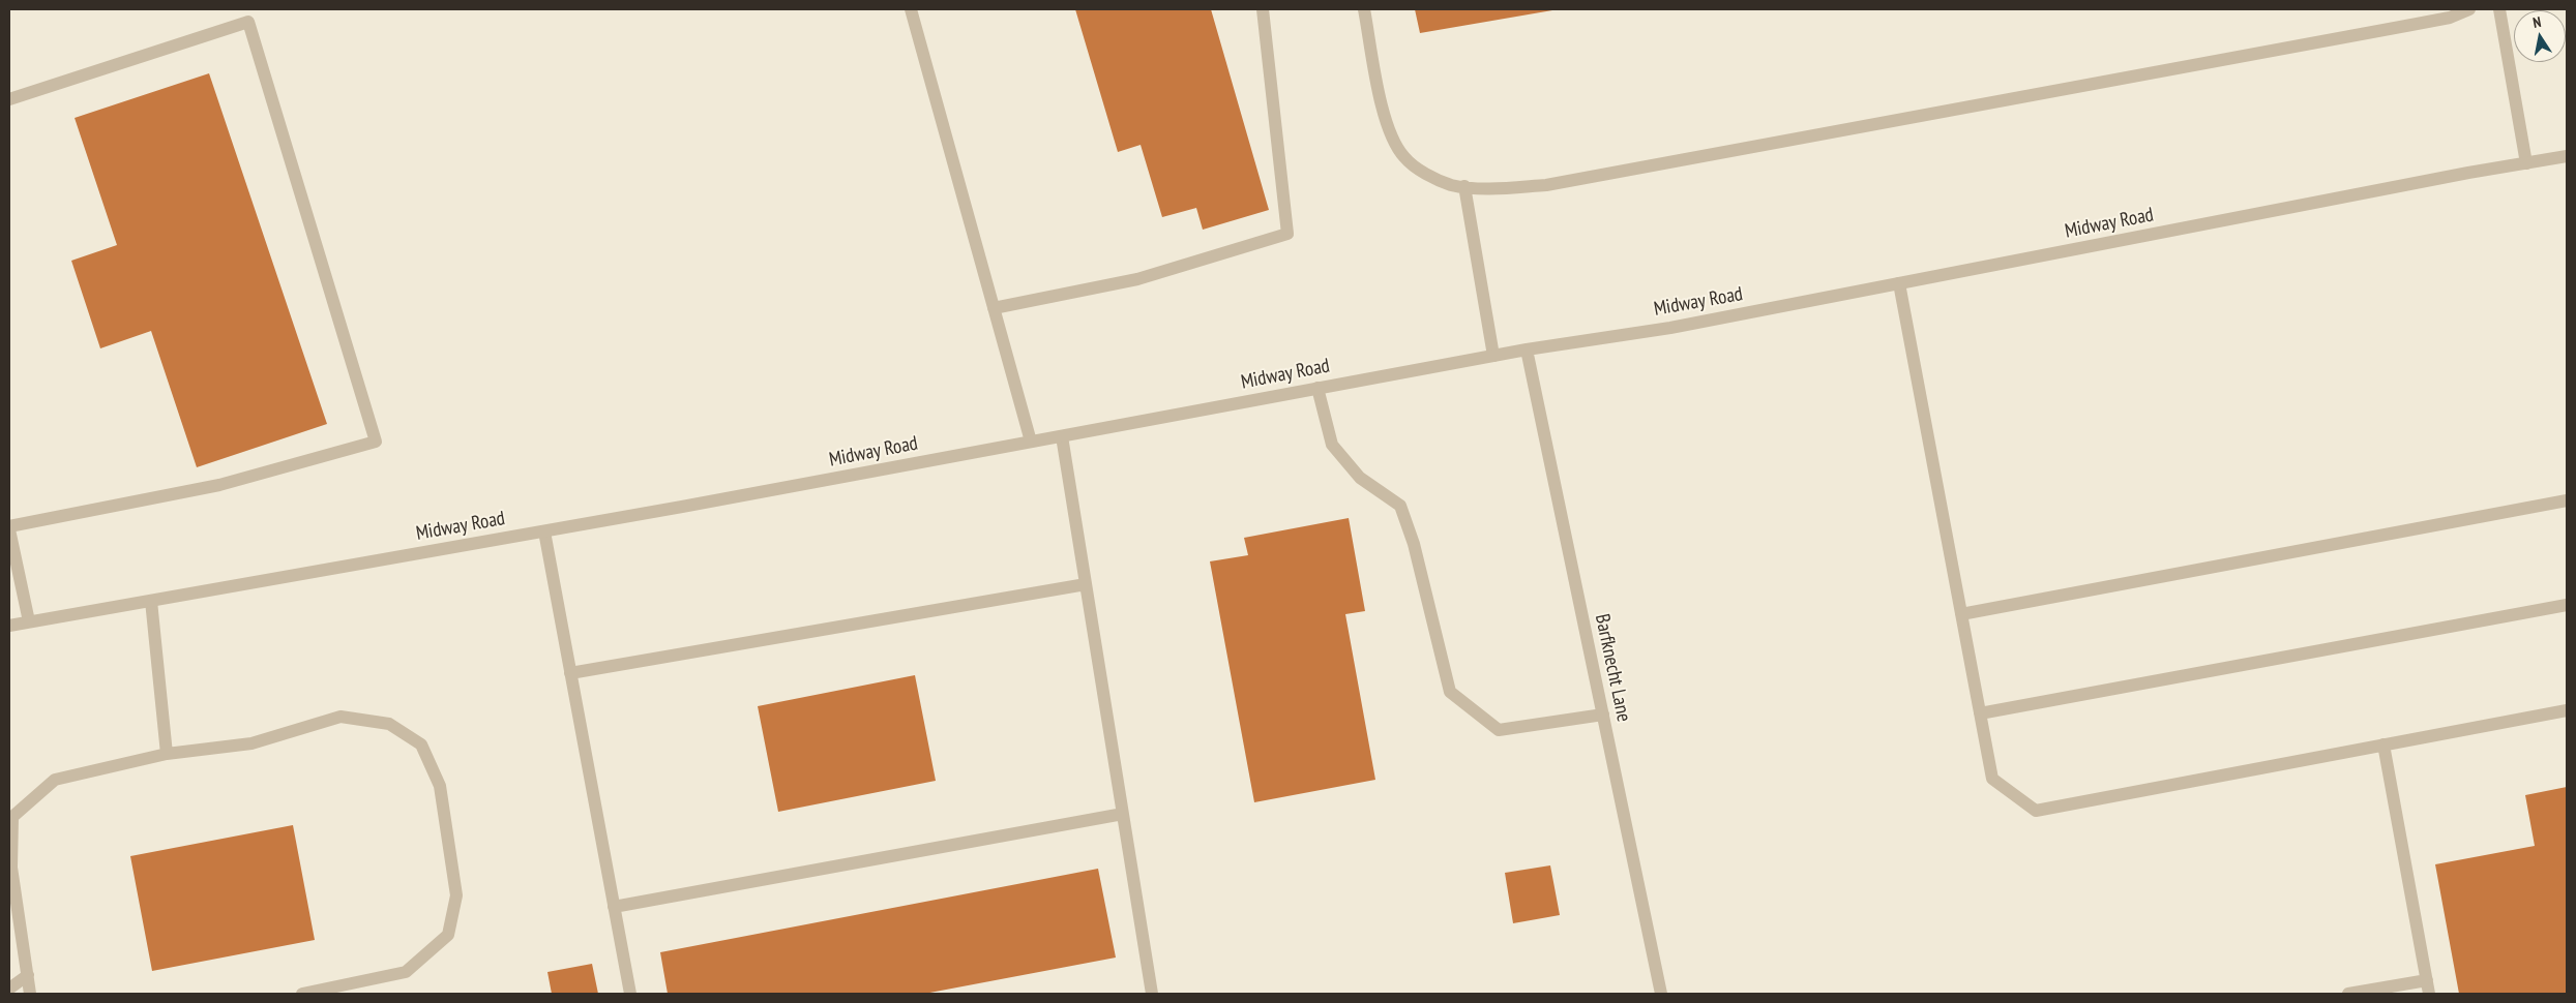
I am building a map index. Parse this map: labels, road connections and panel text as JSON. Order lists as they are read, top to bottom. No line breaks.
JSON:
{"streets":{"street":["Midway Road","Barfknecht Lane"]},"crossings":[["Midway Road","Barfknecht Lane"]],"north":"top"}
